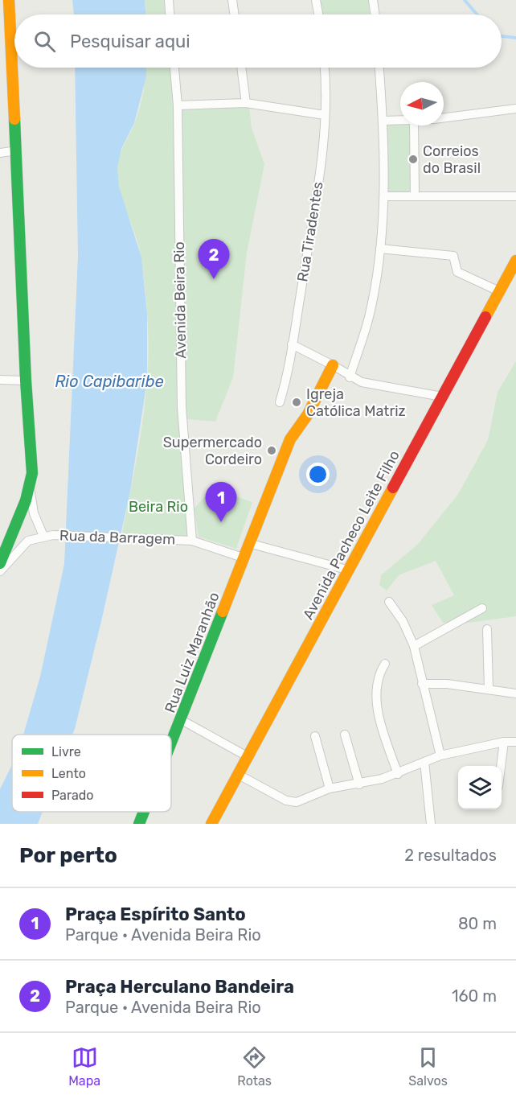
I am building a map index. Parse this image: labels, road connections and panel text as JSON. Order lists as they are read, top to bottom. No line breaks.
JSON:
{"streets":{"street":["Rua Tiradentes","Avenida Beira Rio","Avenida Pacheco Leite Filho","Rua da Barragem","Rua Luiz Maranhão"]},"crossings":[["Avenida Beira Rio","Rua da Barragem"],["Rua da Barragem","Rua Luiz Maranhão"]],"water":["Rio Capibaribe"],"parks":["Beira Rio"],"places":["Correios do Brasil","Igreja Católica Matriz","Supermercado Cordeiro"],"legend":["Livre","Lento","Parado"],"north":"left","page":{"search":"Pesquisar aqui","pins":["2","1"],"heading":["Por perto","2 resultados"],"list":[{"mark":"1","name":"Praça Espírito Santo","note":"Parque · Avenida Beira Rio","value":"80 m"},{"mark":"2","name":"Praça Herculano Bandeira","note":"Parque · Avenida Beira Rio","value":"160 m"}],"nav":["Mapa","Rotas","Salvos"]}}
